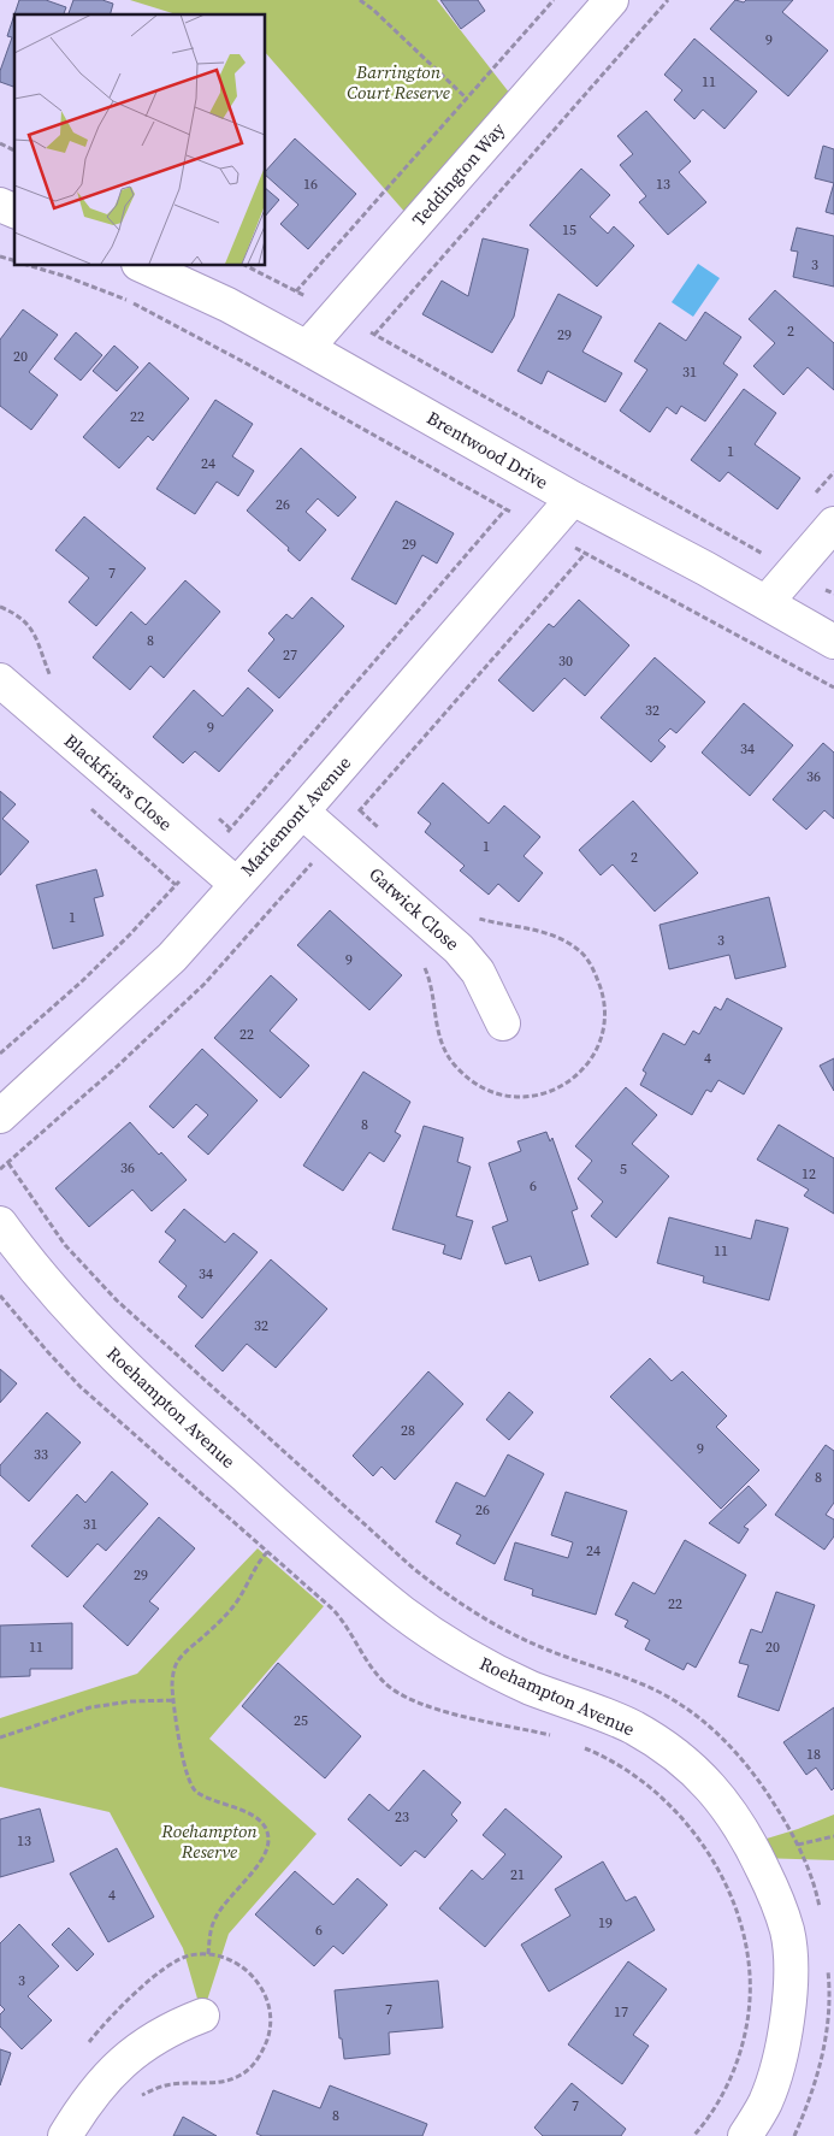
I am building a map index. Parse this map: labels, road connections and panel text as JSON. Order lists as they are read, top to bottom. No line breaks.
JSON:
{"streets":{"street":["Teddington Way","Brentwood Drive","Blackfriars Close","Mariemont Avenue","Gatwick Close","Roehampton Avenue"]},"crossings":[["Teddington Way","Brentwood Drive"],["Brentwood Drive","Mariemont Avenue"],["Blackfriars Close","Mariemont Avenue"],["Mariemont Avenue","Gatwick Close"]],"parks":["Barrington Court Reserve","Roehampton Reserve"],"house_numbers":["9","11","16","13","15","3","2","29","20","31","22","1","24","26","29","7","8","27","30","32","9","34","36","1","2","1","3","9","22","4","8","36","5","12","6","11","34","32","28","9","33","8","26","31","24","29","22","11","20","25","18","23","13","21","4","19","6","3","7","17","7","8"]}
